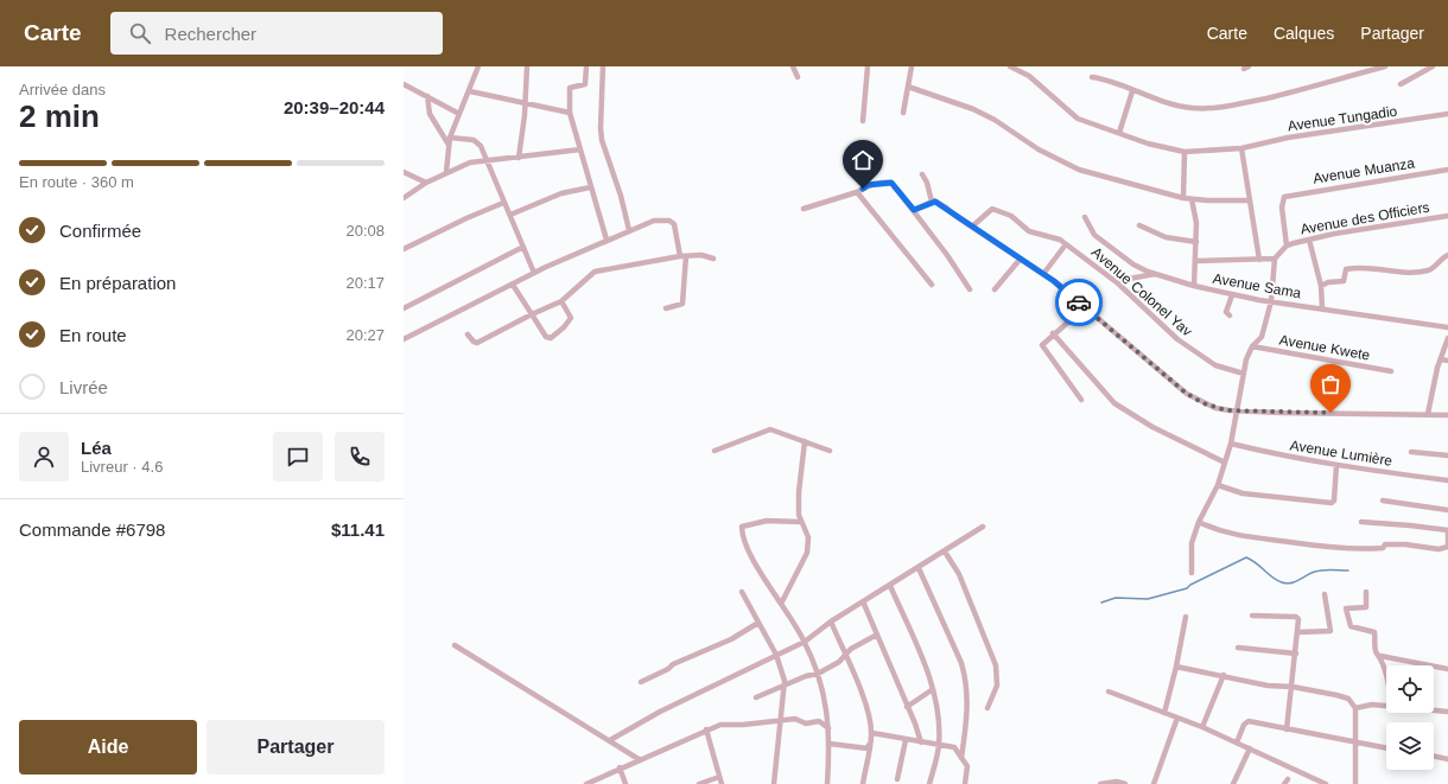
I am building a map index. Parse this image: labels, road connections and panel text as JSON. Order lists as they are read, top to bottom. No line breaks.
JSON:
{"streets":{"street":["Avenue Tungadio","Avenue Muanza","Avenue des Officiers","Avenue Sama","Avenue Colonel Yav","Avenue Kwete","Avenue Lumière"]},"crossings":[["Avenue Muanza","Avenue des Officiers"]],"page":{"header":"Carte","search":"Rechercher","nav":["Carte","Calques","Partager"],"heading":["2 min","Arrivée dans","20:39–20:44"],"panel":["Léa","Livreur · 4.6","Commande #6798","$11.41"],"bar":"En route · 360 m","list":[["Confirmée","20:08"],["En préparation","20:17"],["En route","20:27"],"Livrée"],"buttons":["Aide","Partager"]}}
